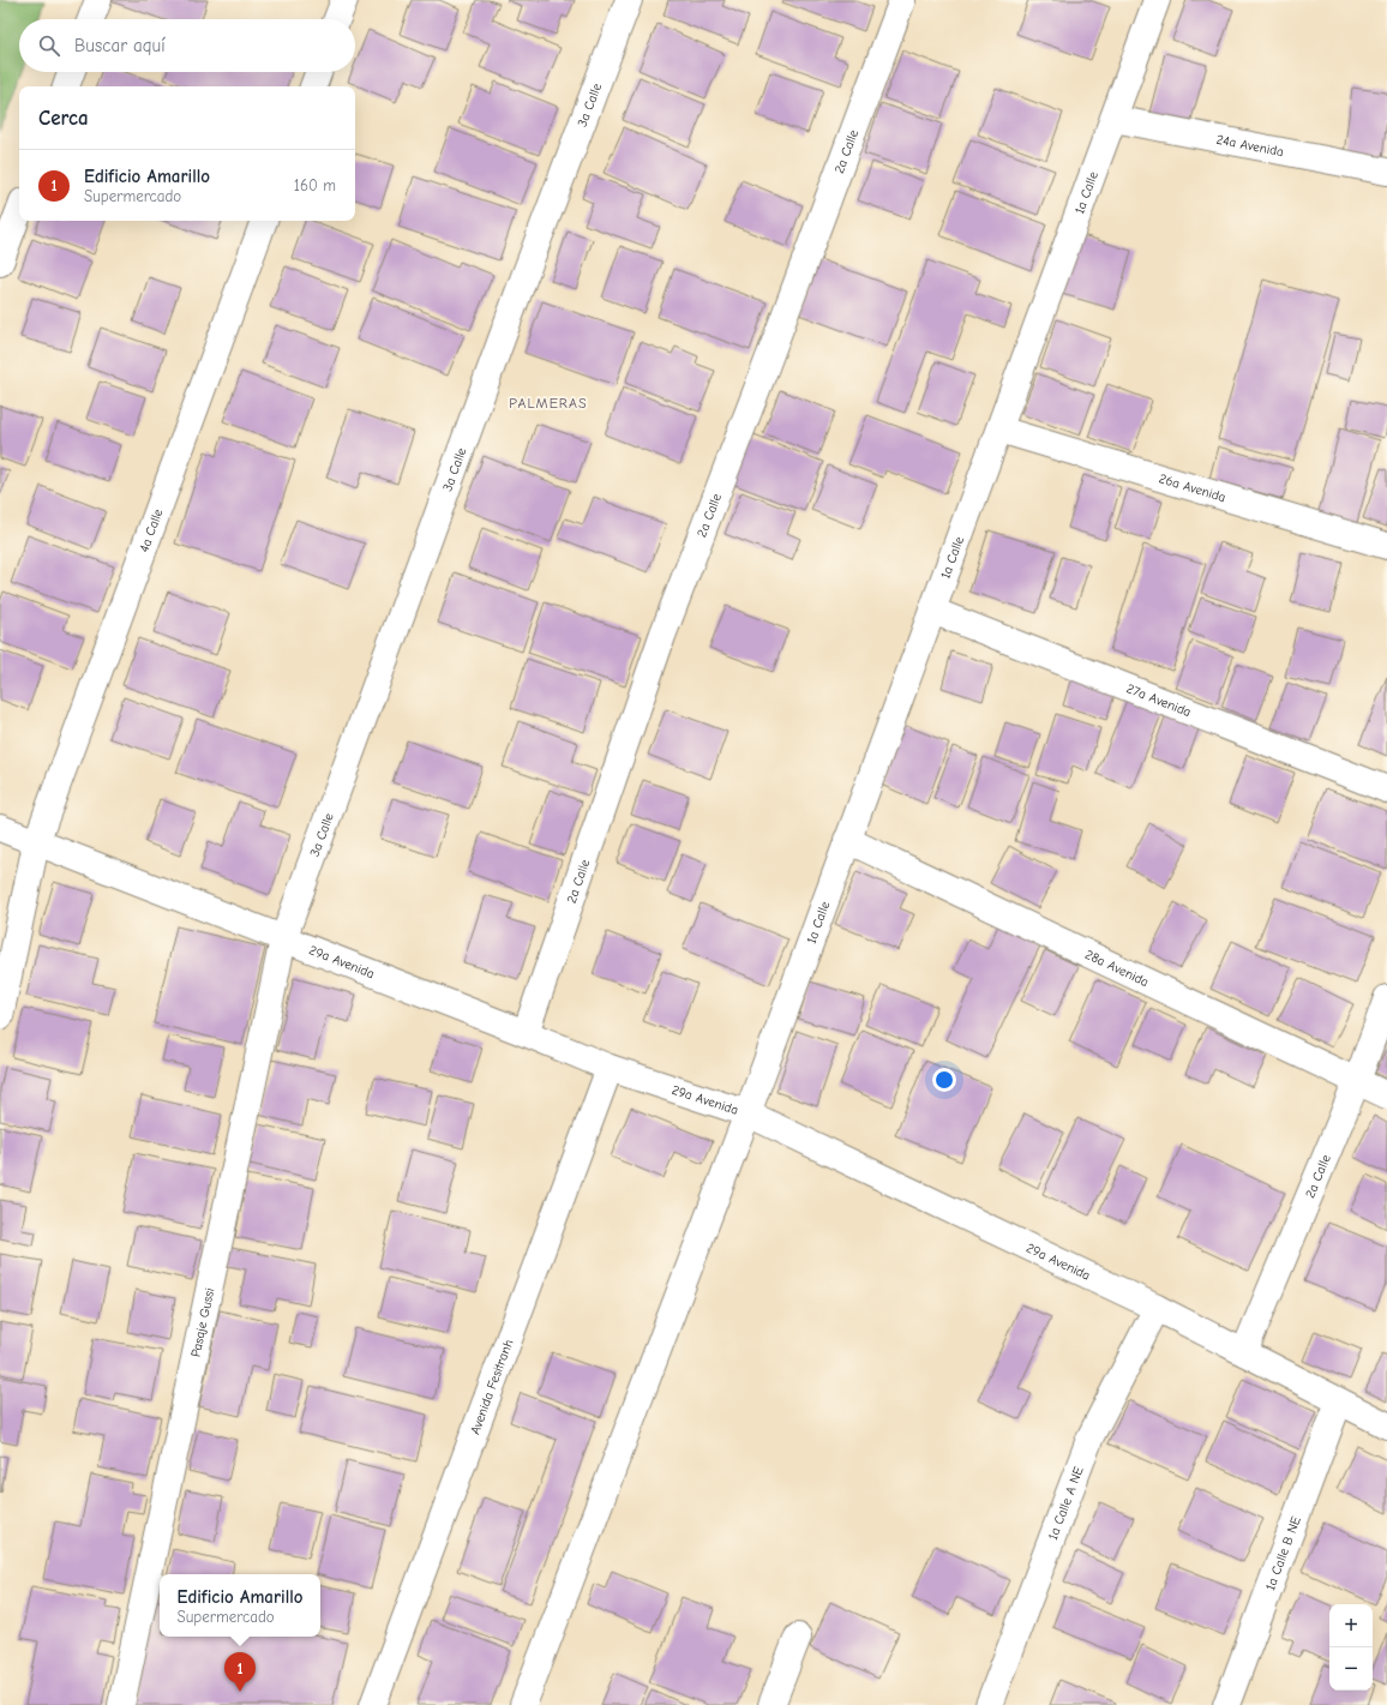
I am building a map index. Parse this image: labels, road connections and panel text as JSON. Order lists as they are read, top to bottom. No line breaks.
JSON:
{"streets":{"street":["3a Calle","24a Avenida","2a Calle","1a Calle","26a Avenida","4a Calle","27a Avenida","29a Avenida","28a Avenida","Pasaje Gussi","Avenida Fesitranh","1a Calle A NE","1a Calle B NE"]},"crossings":[["3a Calle","29a Avenida"],["3a Calle","Pasaje Gussi"],["24a Avenida","1a Calle"],["2a Calle","29a Avenida"],["2a Calle","28a Avenida"],["1a Calle","26a Avenida"],["1a Calle","27a Avenida"],["1a Calle","29a Avenida"],["1a Calle","28a Avenida"],["4a Calle","29a Avenida"],["29a Avenida","Pasaje Gussi"],["29a Avenida","Avenida Fesitranh"],["29a Avenida","1a Calle A NE"],["29a Avenida","1a Calle B NE"]],"districts":["PALMERAS"],"page":{"search":"Buscar aquí","heading":"Cerca","list":[{"mark":"1","name":"Edificio Amarillo","note":"Supermercado","value":"160 m"}],"popup":["Edificio Amarillo","Supermercado"],"map_buttons":["+","−"],"pins":"1"}}
